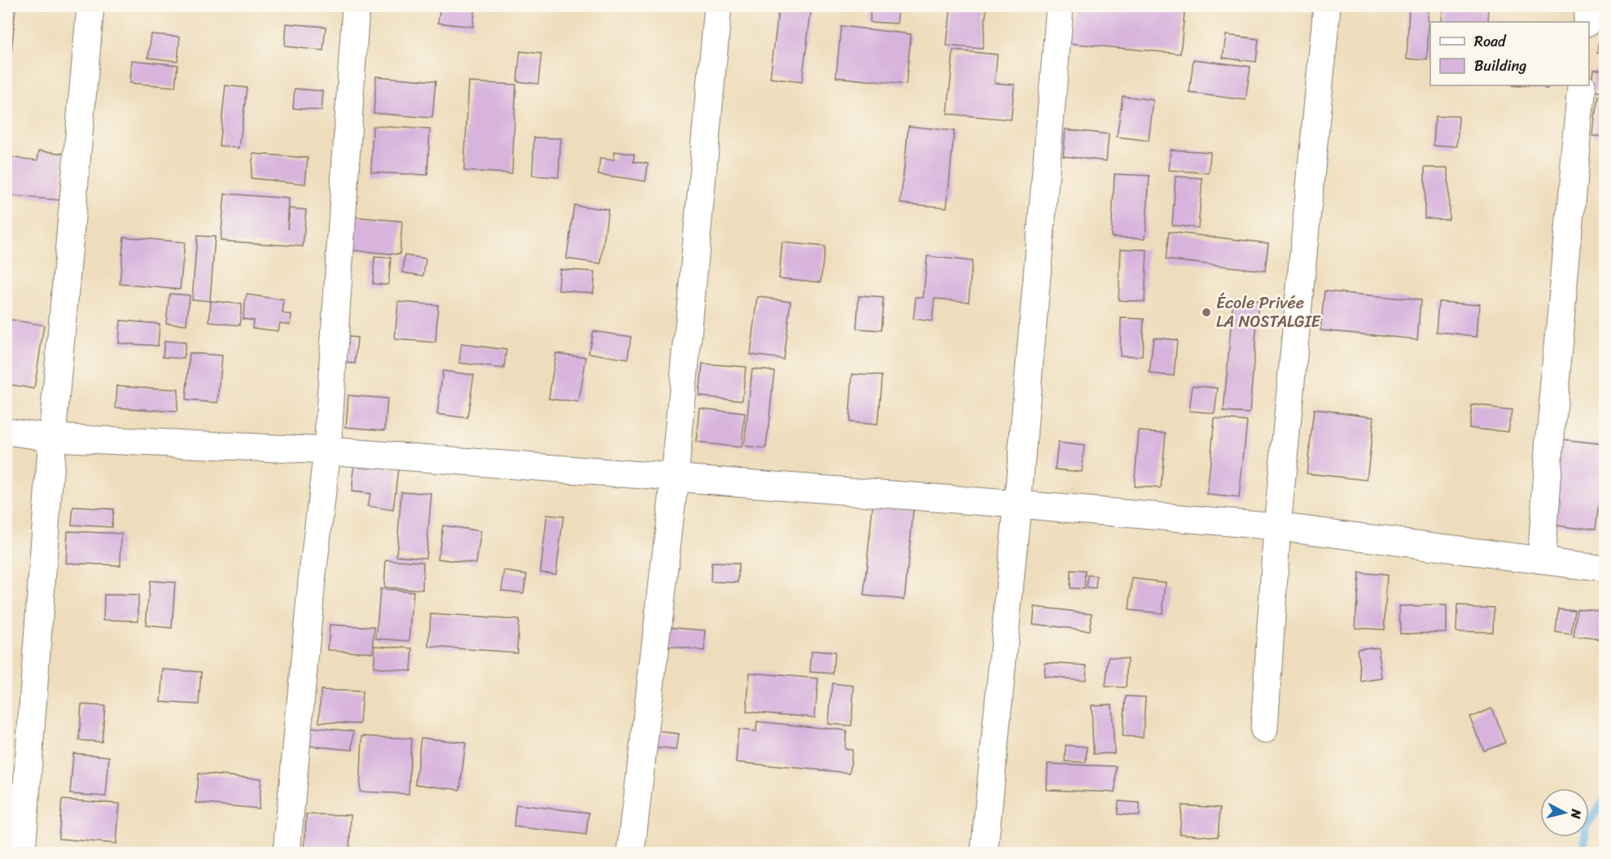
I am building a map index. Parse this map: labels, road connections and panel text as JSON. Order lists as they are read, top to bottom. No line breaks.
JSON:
{"places":["École Privée LA NOSTALGIE"],"legend":["Road","Building"],"north":"right"}
